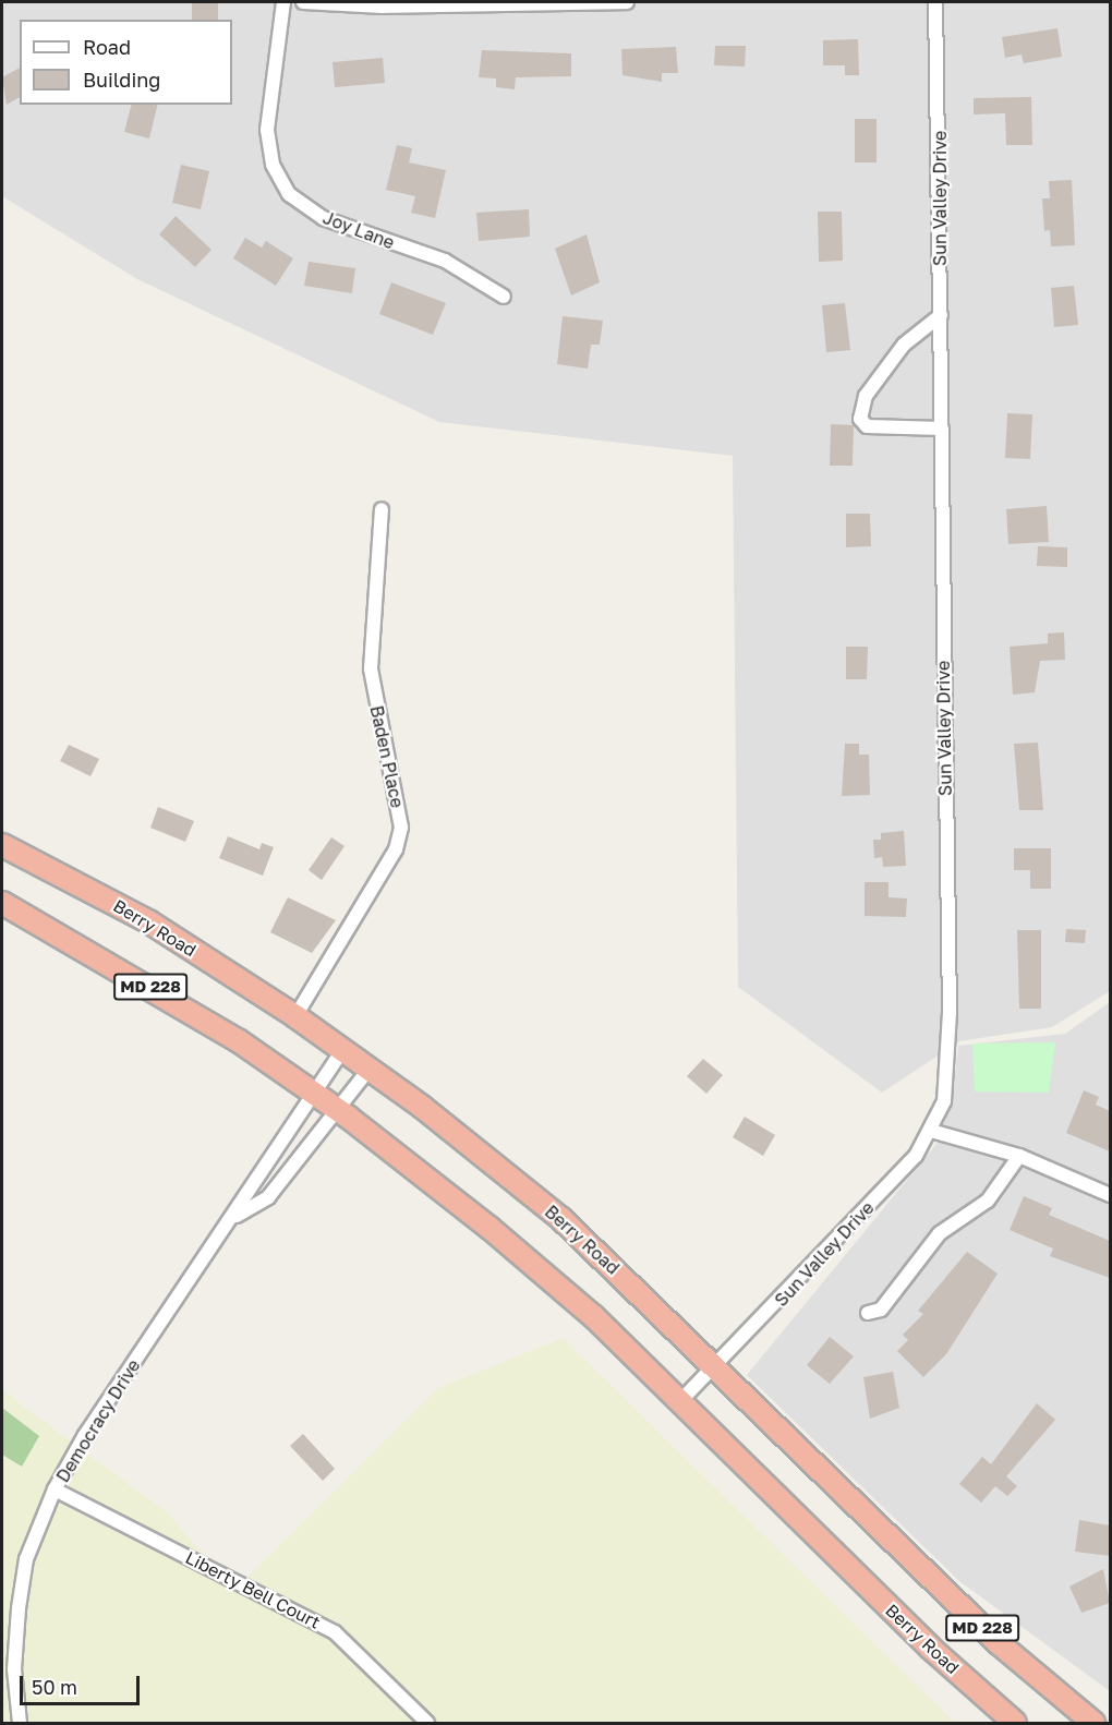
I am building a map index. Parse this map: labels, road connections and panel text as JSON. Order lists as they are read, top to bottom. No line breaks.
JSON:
{"streets":{"highway":["Berry Road","MD 228"],"street":["Sun Valley Drive","Joy Lane","Baden Place","Democracy Drive","Liberty Bell Court"]},"crossings":[["Sun Valley Drive","Berry Road"],["Baden Place","Berry Road"],["Berry Road","Democracy Drive"],["Democracy Drive","Liberty Bell Court"]],"legend":["Road","Building"],"scale_bar":"50 m"}
